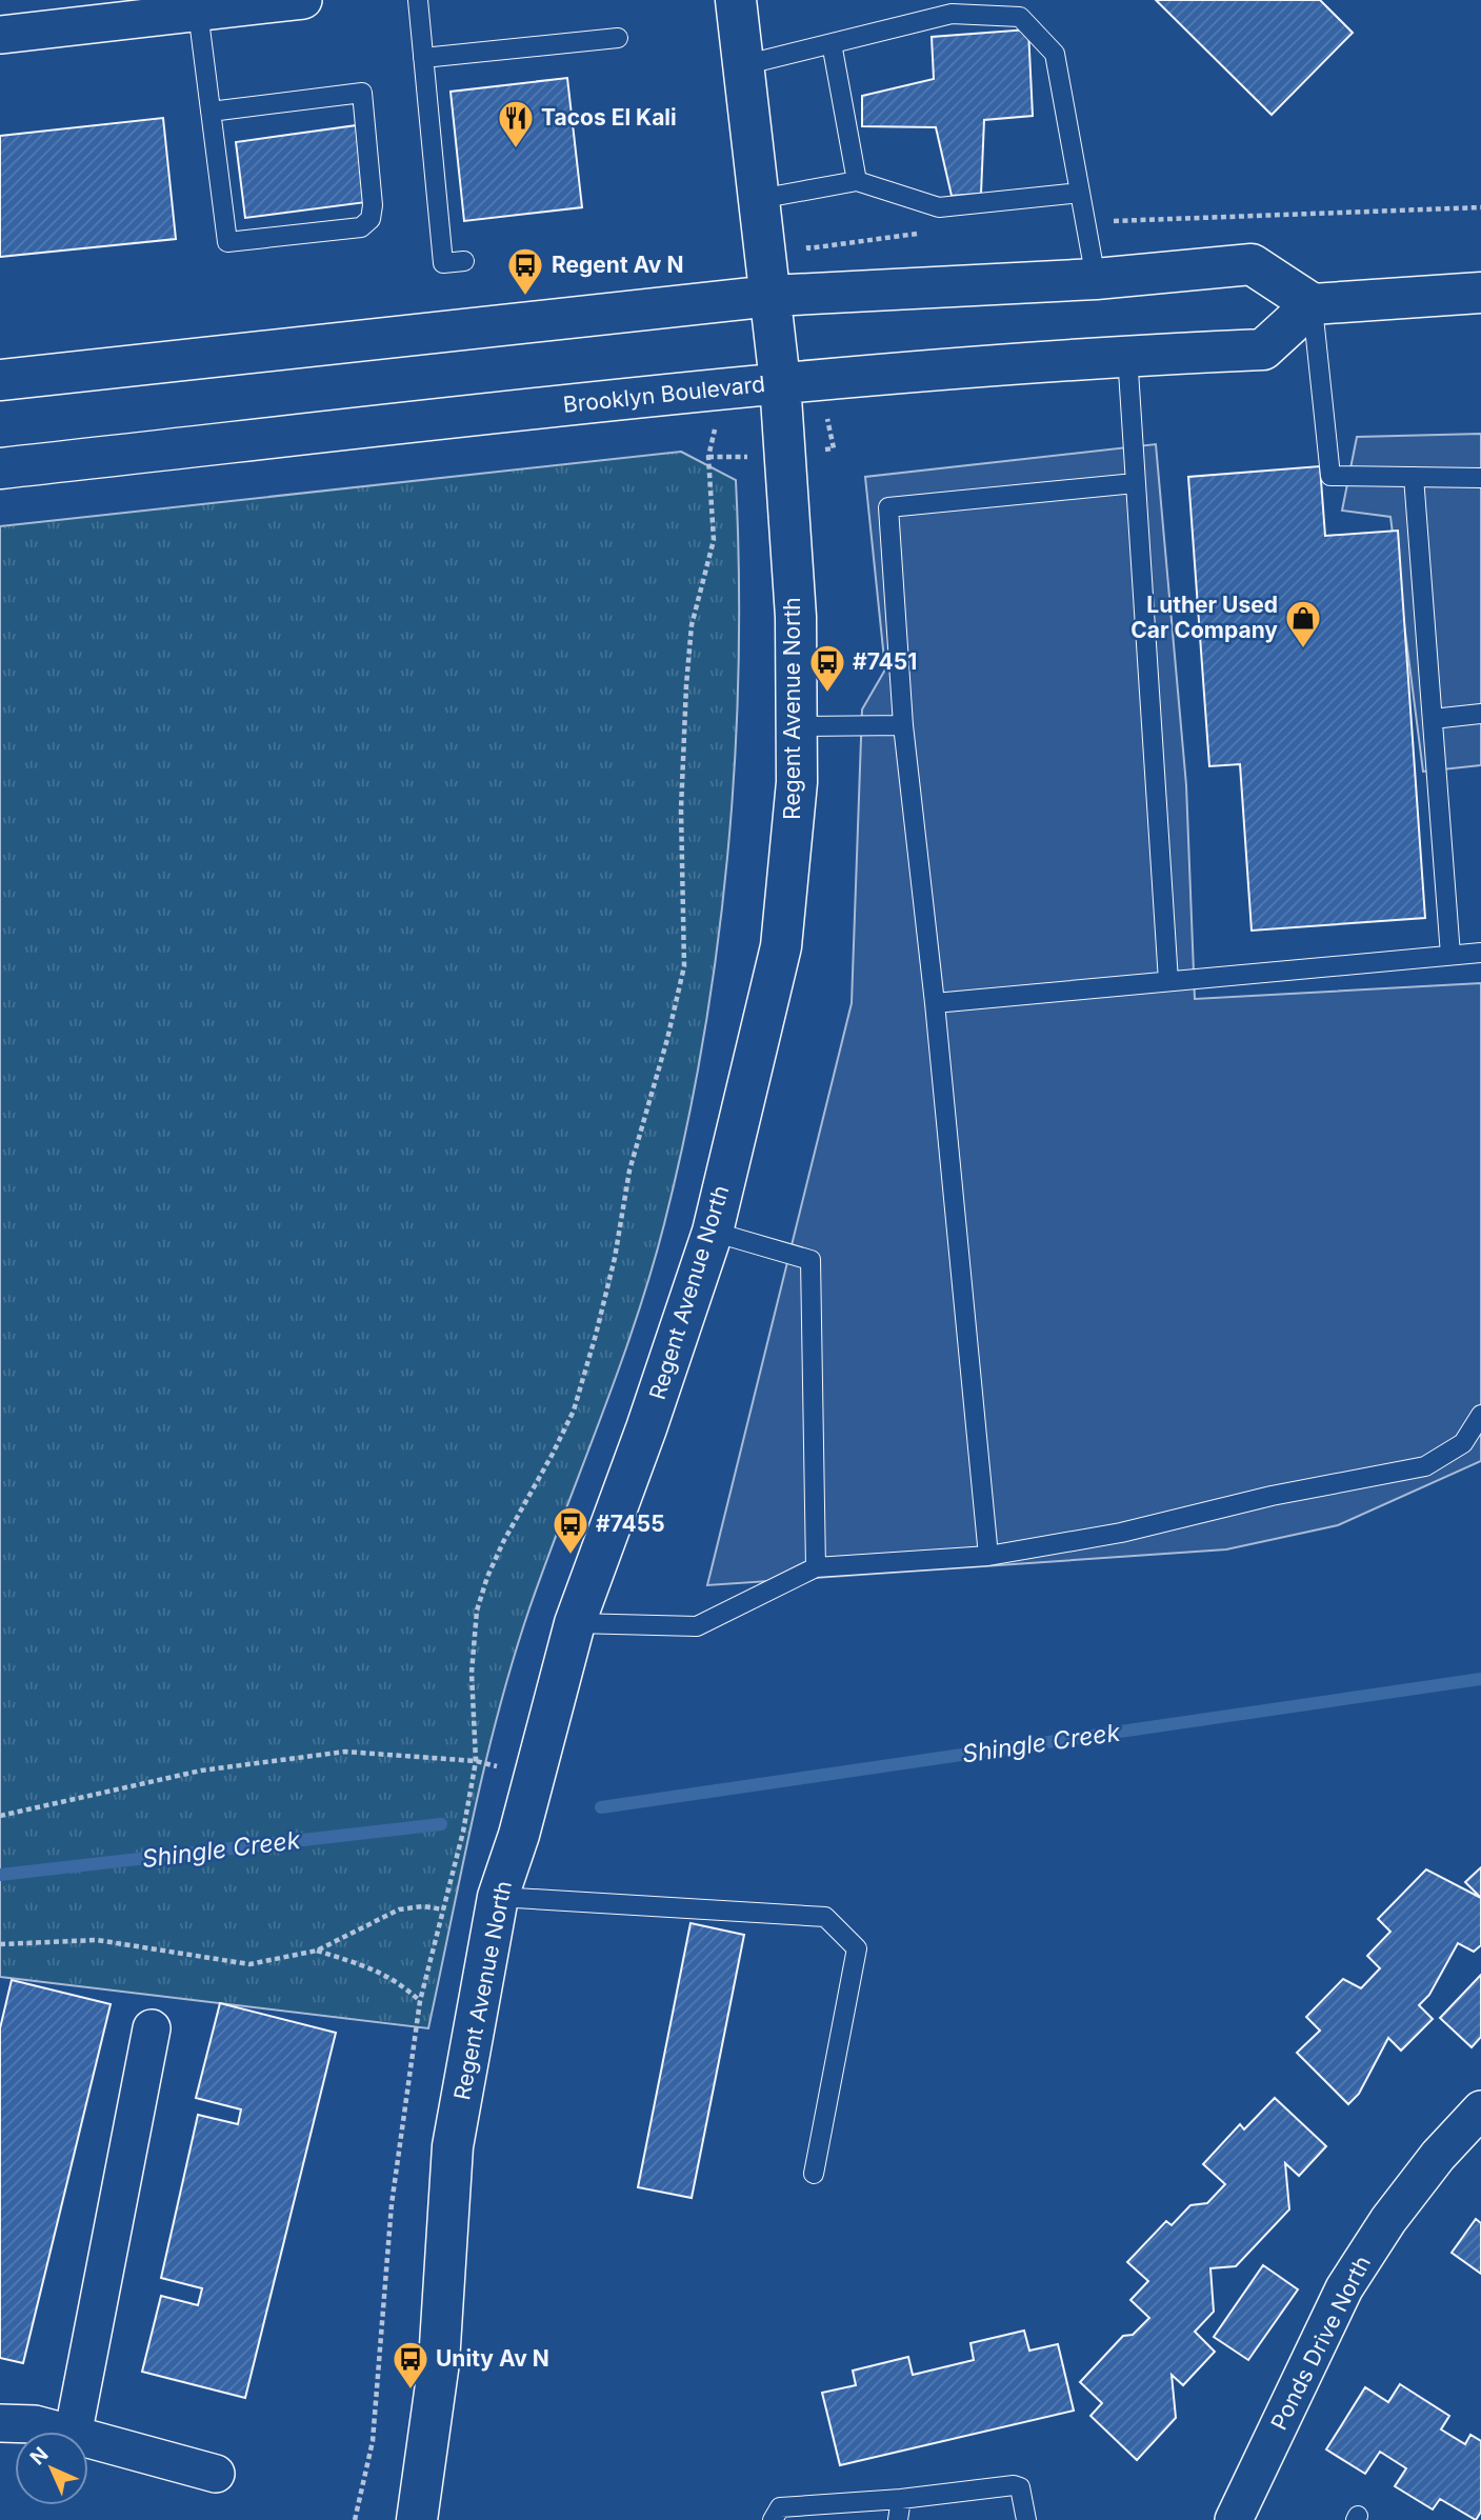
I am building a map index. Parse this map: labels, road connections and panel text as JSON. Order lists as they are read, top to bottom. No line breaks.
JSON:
{"streets":{"main road":["Brooklyn Boulevard","Regent Avenue North"],"street":["Ponds Drive North"]},"crossings":[["Brooklyn Boulevard","Regent Avenue North"]],"water":["Shingle Creek"],"places":{"restaurant":["Tacos El Kali"],"bus stop":["Regent Av N","#7451","#7455","Unity Av N"],"shop":["Luther Used Car Company"]},"north":"top left"}
